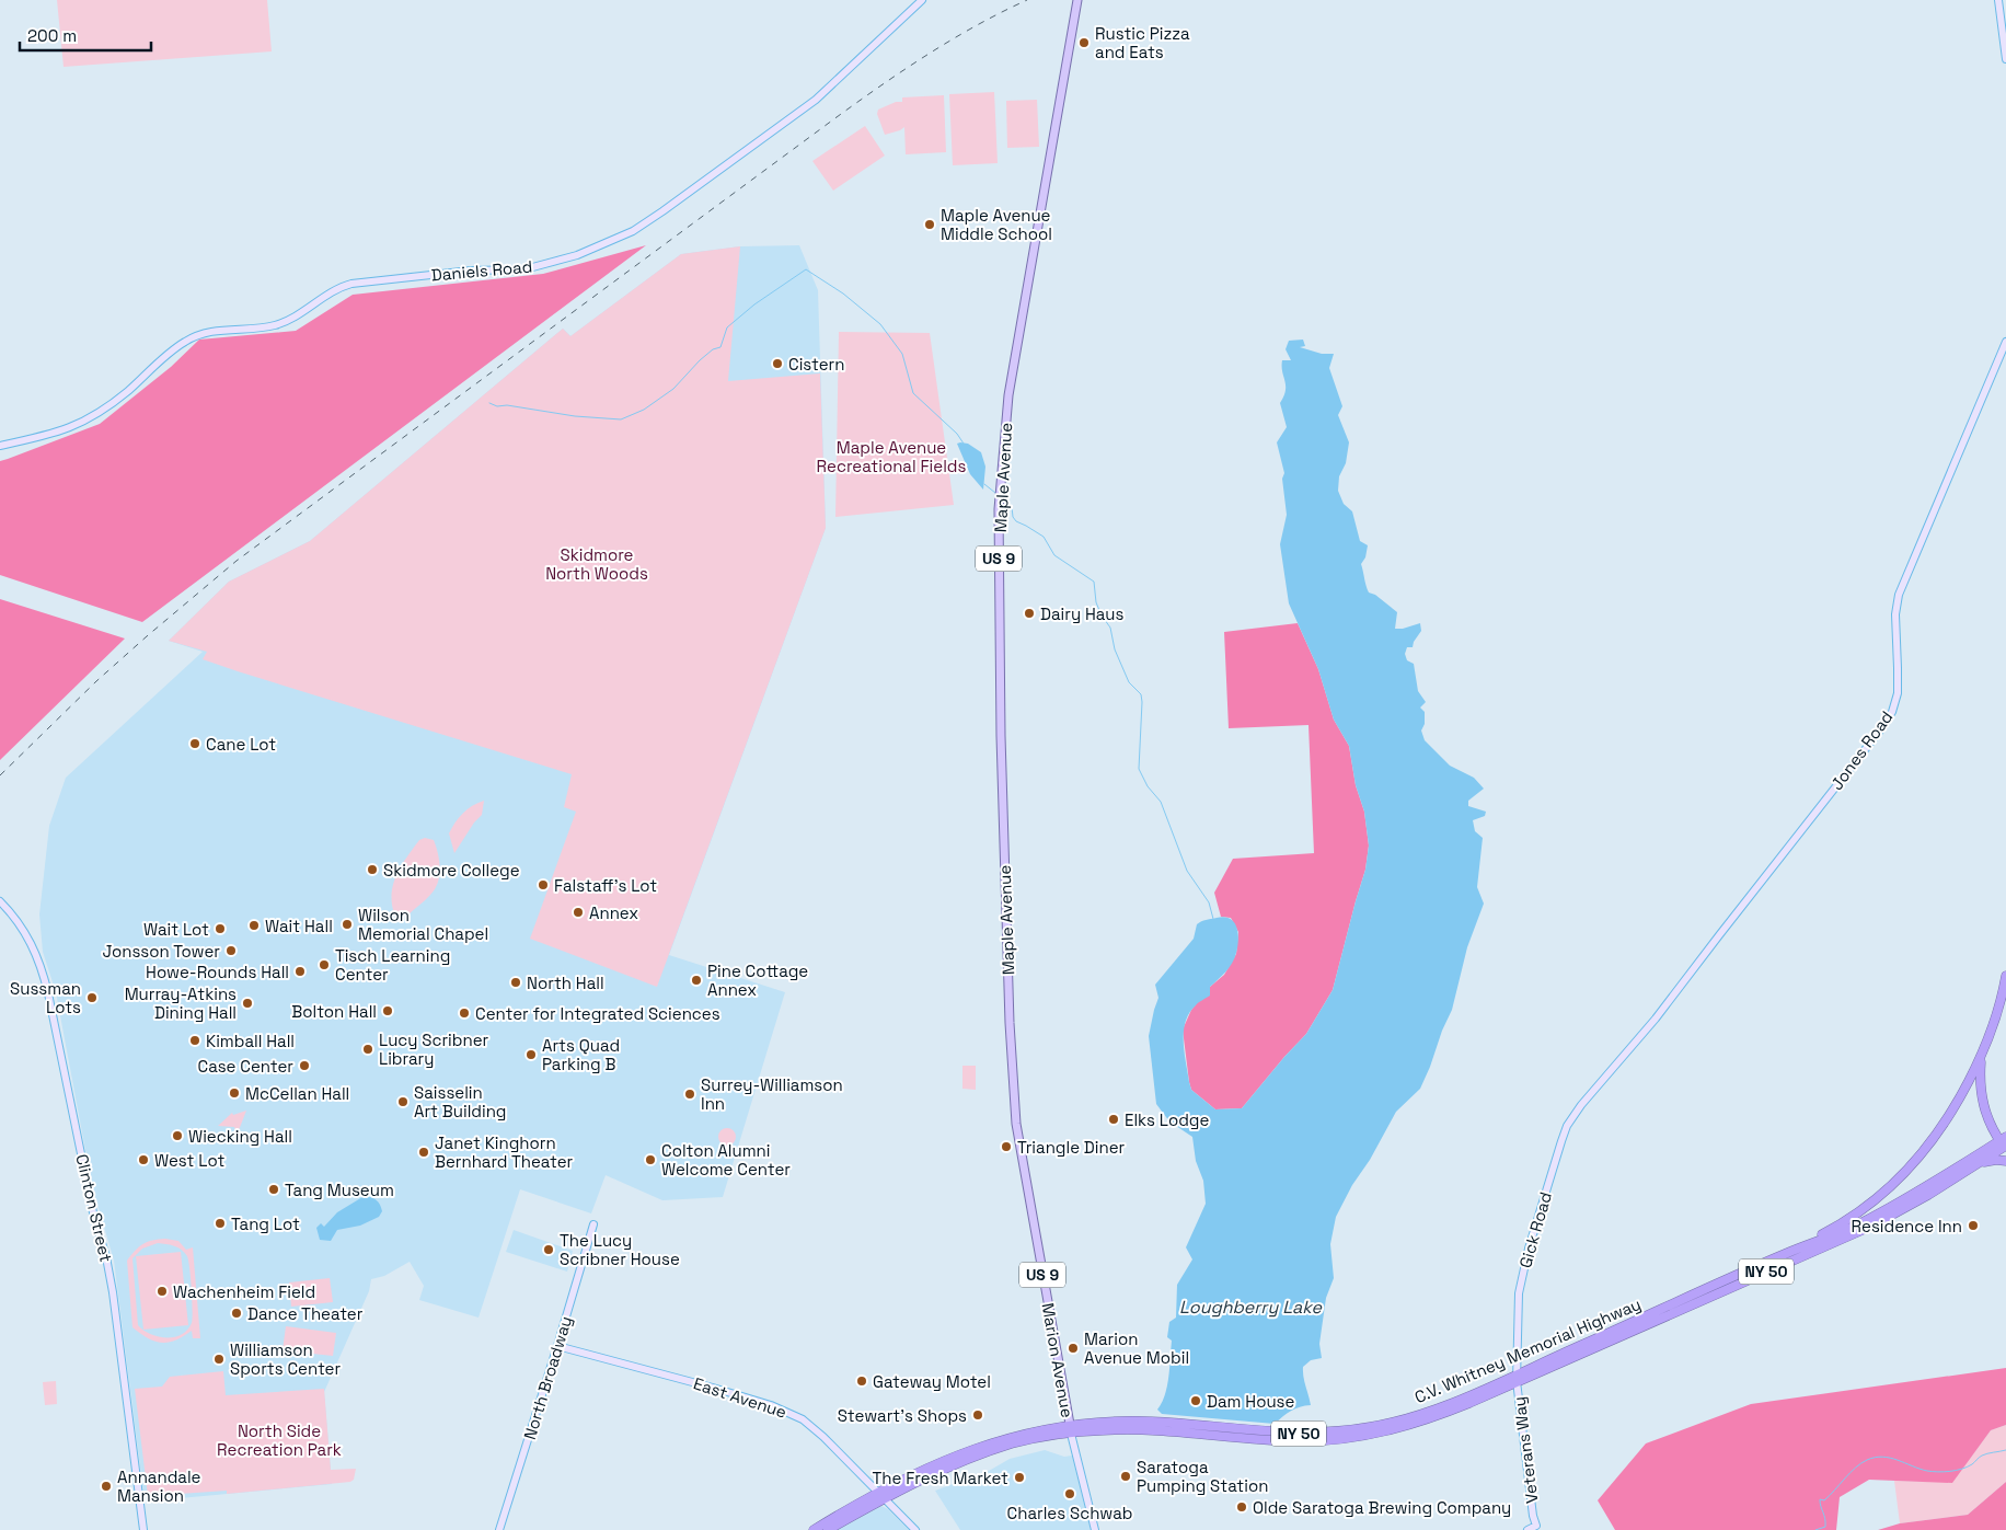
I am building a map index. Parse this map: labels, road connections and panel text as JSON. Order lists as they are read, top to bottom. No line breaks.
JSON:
{"streets":{"highway":["NY 50","C.V. Whitney Memorial Highway"],"main road":["Maple Avenue","US 9","Marion Avenue"],"street":["Daniels Road","Jones Road","Clinton Street","Gick Road","North Broadway","East Avenue","Veterans Way"]},"crossings":[["Maple Avenue","Marion Avenue"],["Jones Road","Gick Road"],["Gick Road","C.V. Whitney Memorial Highway"],["Gick Road","Veterans Way"],["C.V. Whitney Memorial Highway","Marion Avenue"],["C.V. Whitney Memorial Highway","East Avenue"],["C.V. Whitney Memorial Highway","Veterans Way"],["North Broadway","East Avenue"]],"water":["Loughberry Lake"],"parks":["Maple Avenue Recreational Fields","Skidmore North Woods","North Side Recreation Park"],"places":["Rustic Pizza and Eats","Maple Avenue Middle School","Cistern","Dairy Haus","Cane Lot","Skidmore College","Falstaff's Lot","Annex","Wilson Memorial Chapel","Wait Hall","Wait Lot","Jonsson Tower","Tisch Learning Center","Howe-Rounds Hall","Pine Cottage Annex","North Hall","Sussman Lots","Murray-Atkins Dining Hall","Bolton Hall","Center for Integrated Sciences","Kimball Hall","Lucy Scribner Library","Arts Quad Parking B","Case Center","McCellan Hall","Surrey-Williamson Inn","Saisselin Art Building","Elks Lodge","Wiecking Hall","Triangle Diner","Janet Kinghorn Bernhard Theater","West Lot","Colton Alumni Welcome Center","Tang Museum","Tang Lot","Residence Inn","The Lucy Scribner House","Wachenheim Field","Dance Theater","Marion Avenue Mobil","Williamson Sports Center","Gateway Motel","Dam House","Stewart's Shops","Saratoga Pumping Station","The Fresh Market","Annandale Mansion","Charles Schwab","Olde Saratoga Brewing Company"],"scale_bar":"200 m"}
